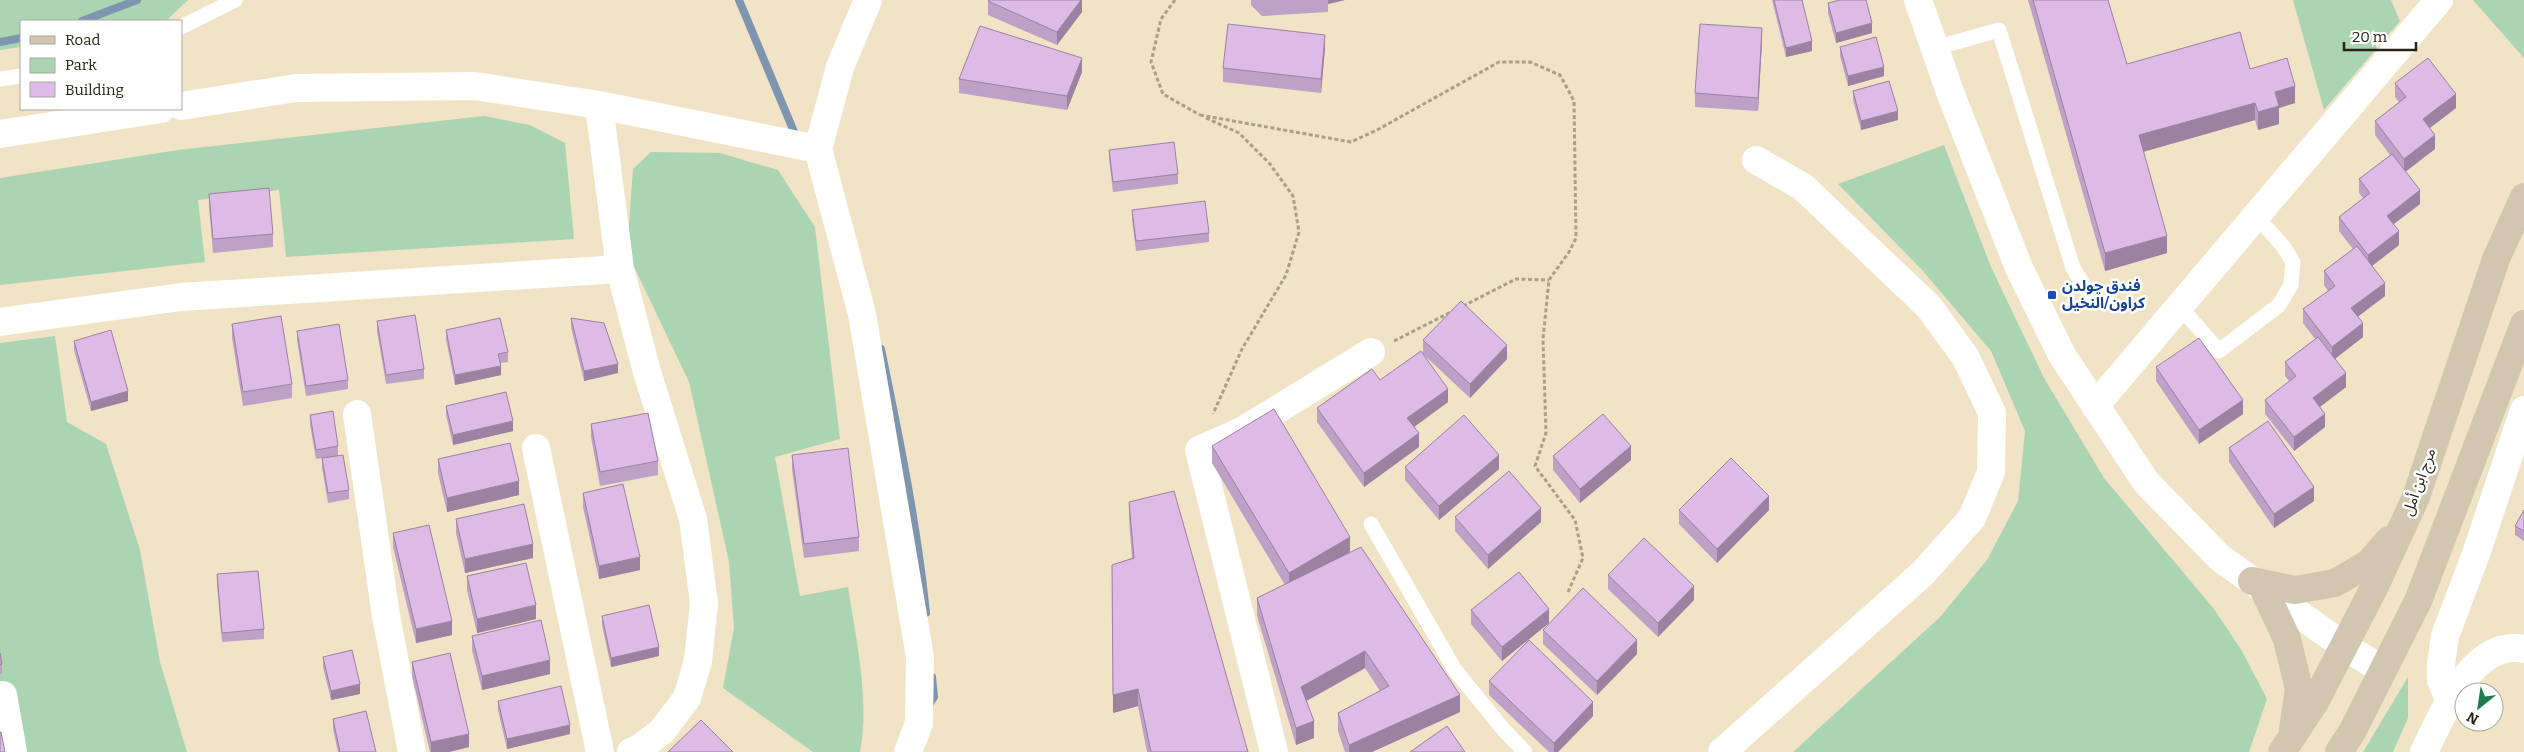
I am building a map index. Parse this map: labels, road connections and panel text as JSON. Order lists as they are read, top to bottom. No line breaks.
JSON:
{"streets":{"street":["مرج ابن أمل"]},"places":{"transit":["فندق چولدن كراون/النخيل"]},"legend":["Road","Park","Building"],"scale_bar":"20 m","north":"bottom left"}
